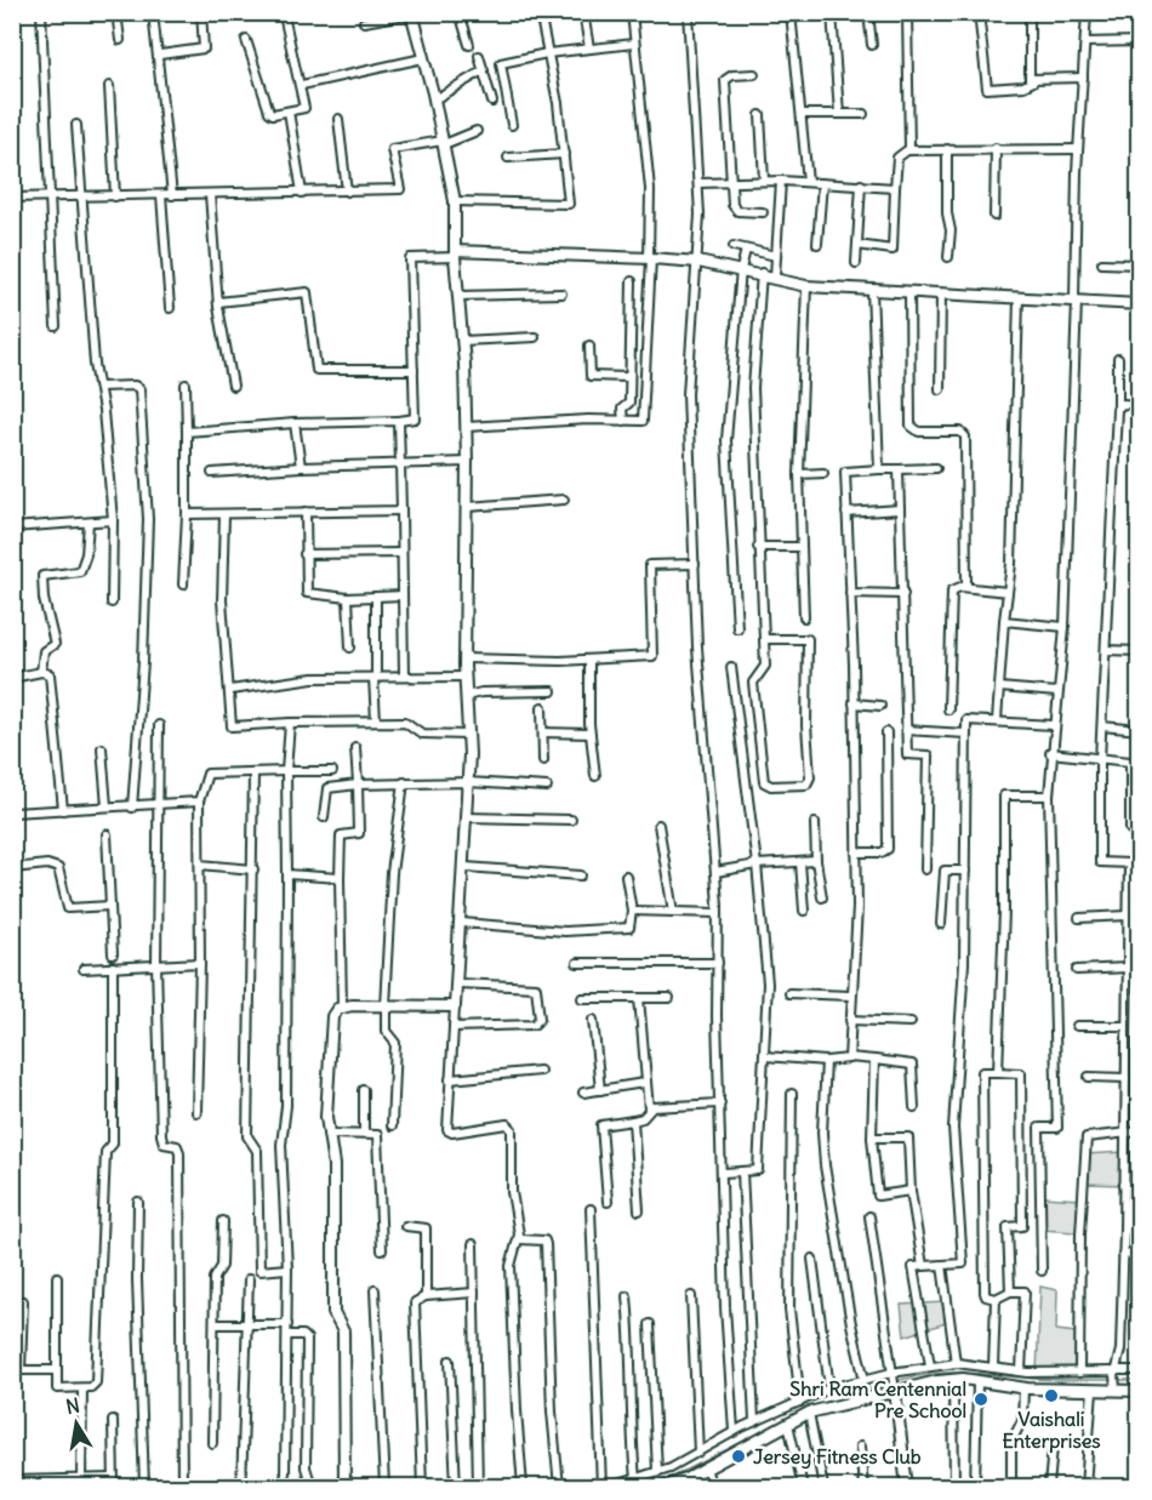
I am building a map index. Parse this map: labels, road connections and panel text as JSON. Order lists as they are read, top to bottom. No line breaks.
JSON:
{"places":["Vaishali Enterprises","Shri Ram Centennial Pre School","Jersey Fitness Club"],"north":"top"}
